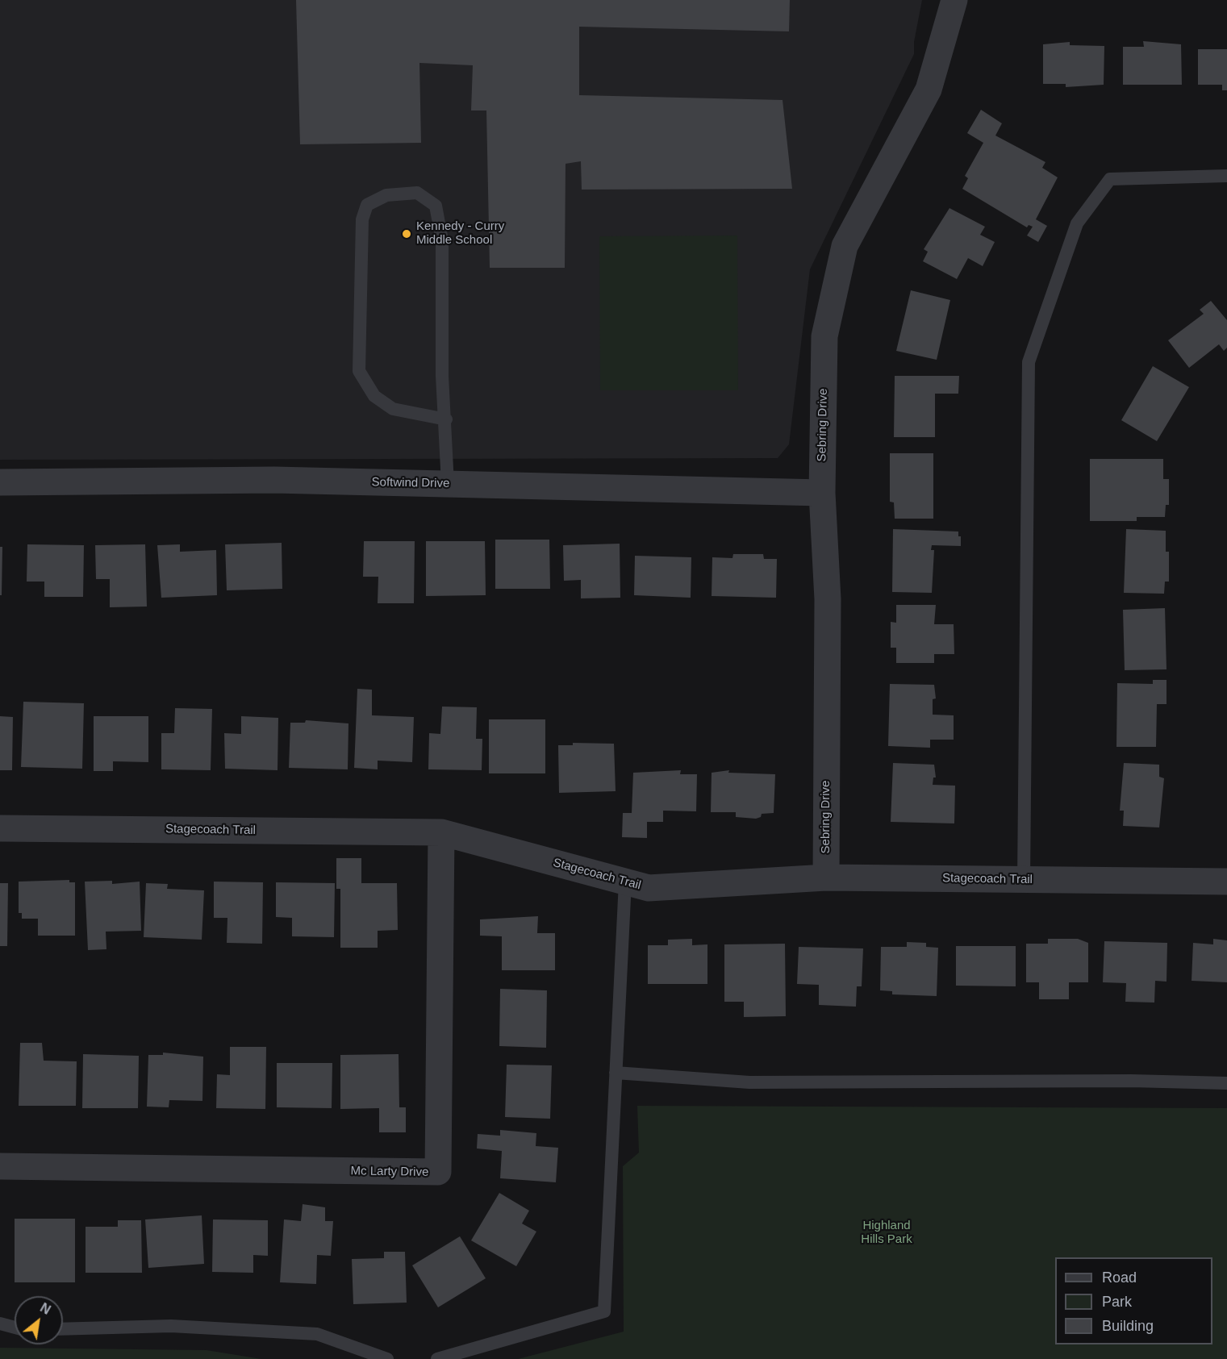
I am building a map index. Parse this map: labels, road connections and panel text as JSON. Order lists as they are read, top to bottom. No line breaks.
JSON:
{"streets":{"street":["Sebring Drive","Softwind Drive","Stagecoach Trail","Mc Larty Drive"]},"crossings":[["Sebring Drive","Softwind Drive"],["Sebring Drive","Stagecoach Trail"],["Stagecoach Trail","Mc Larty Drive"]],"parks":["Highland Hills Park"],"places":["Kennedy - Curry Middle School"],"legend":["Road","Park","Building"],"north":"top right"}
